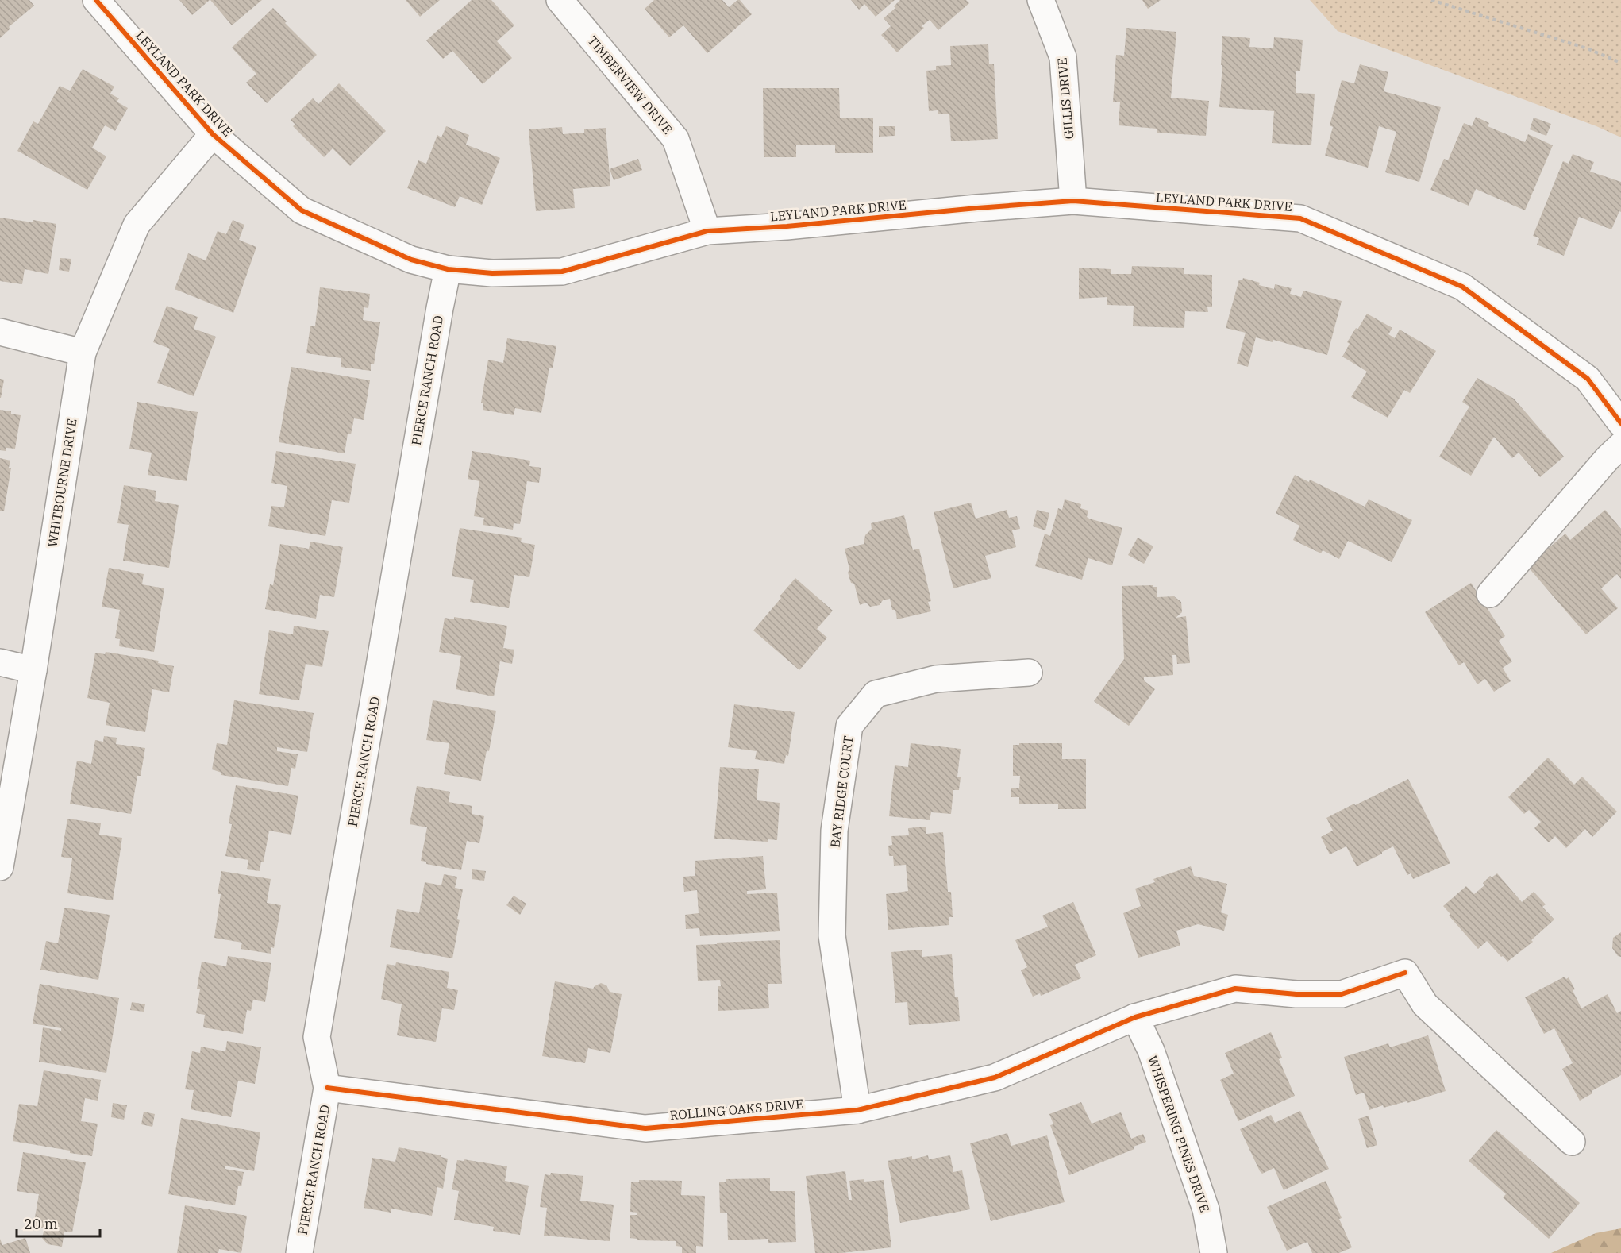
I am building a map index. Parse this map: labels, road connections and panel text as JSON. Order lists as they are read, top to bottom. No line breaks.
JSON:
{"streets":{"street":["LEYLAND PARK DRIVE","TIMBERVIEW DRIVE","GILLIS DRIVE","PIERCE RANCH ROAD","WHITBOURNE DRIVE","BAY RIDGE COURT","ROLLING OAKS DRIVE","WHISPERING PINES DRIVE"]},"crossings":[["LEYLAND PARK DRIVE","TIMBERVIEW DRIVE"],["LEYLAND PARK DRIVE","GILLIS DRIVE"],["LEYLAND PARK DRIVE","PIERCE RANCH ROAD"],["LEYLAND PARK DRIVE","WHITBOURNE DRIVE"],["PIERCE RANCH ROAD","ROLLING OAKS DRIVE"],["BAY RIDGE COURT","ROLLING OAKS DRIVE"],["ROLLING OAKS DRIVE","WHISPERING PINES DRIVE"]],"scale_bar":"20 m"}
